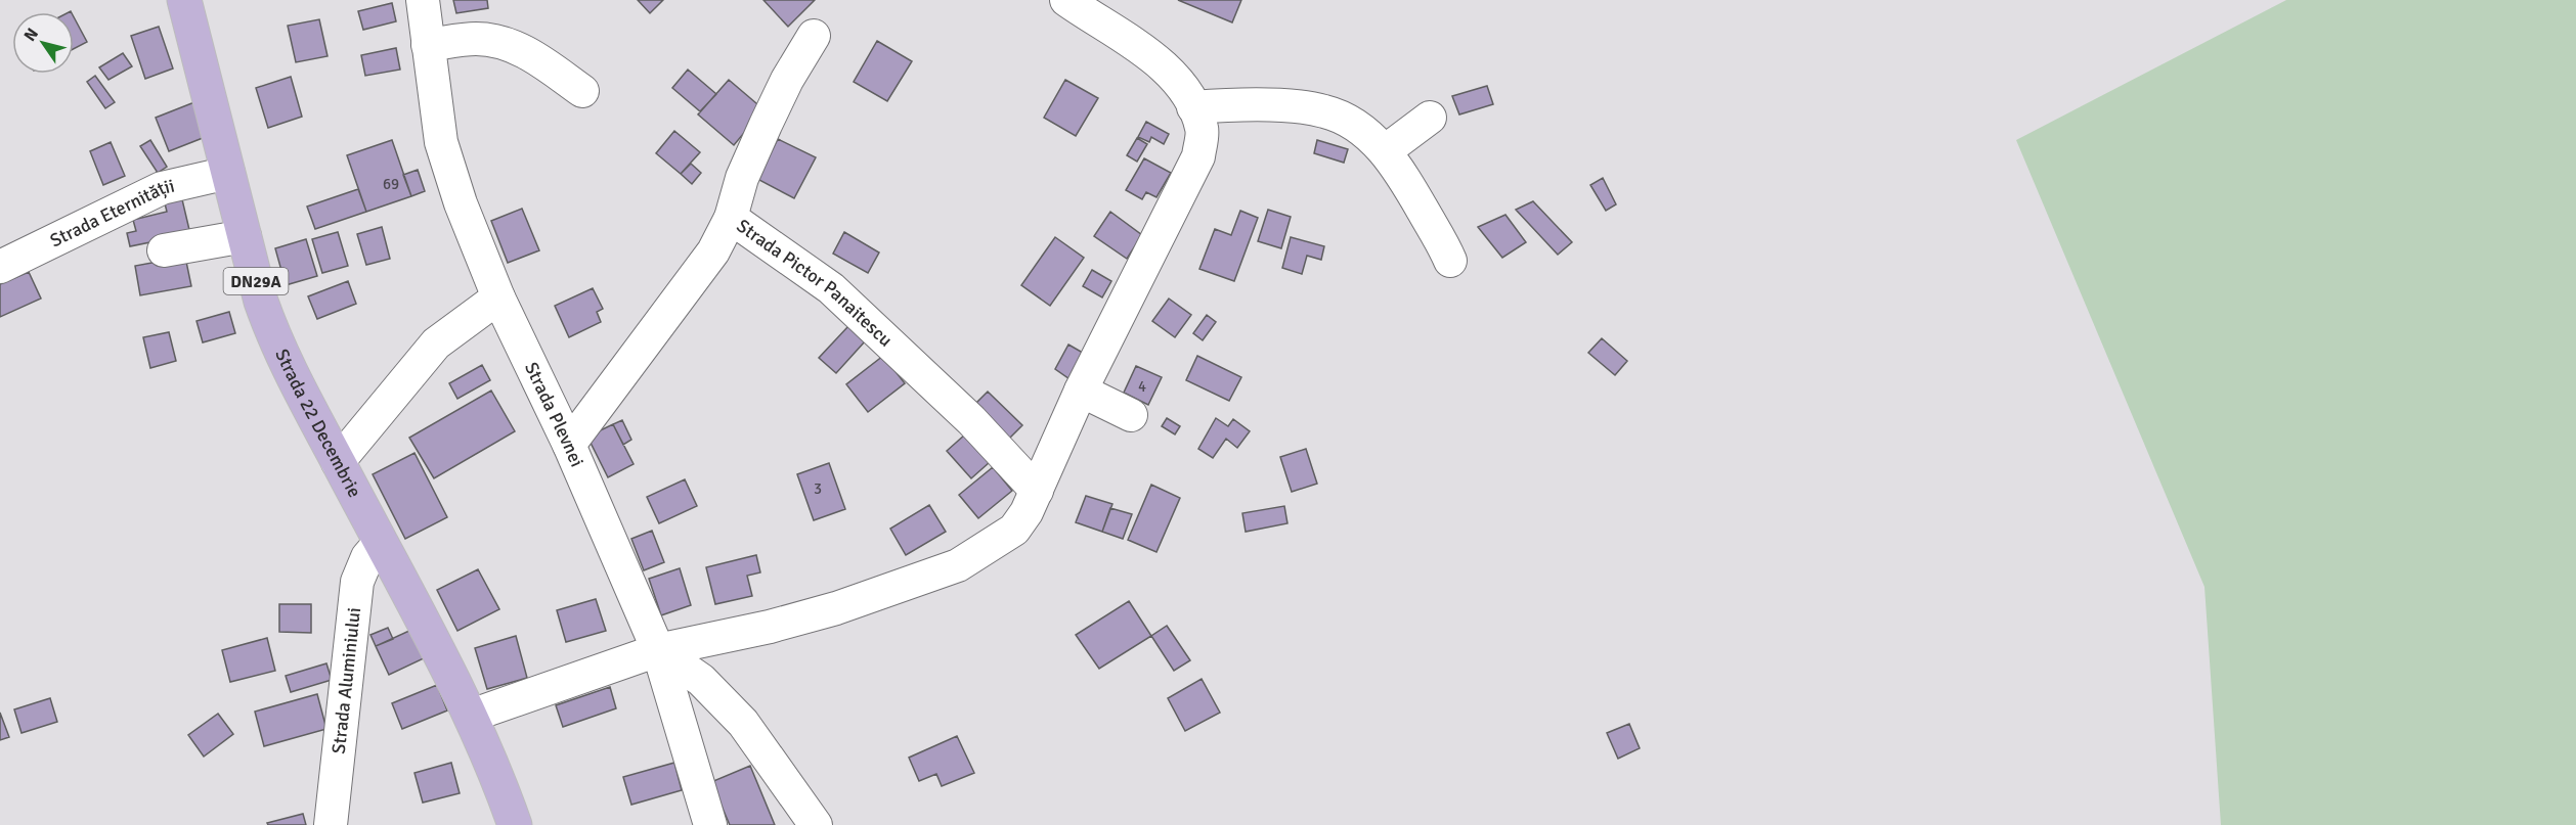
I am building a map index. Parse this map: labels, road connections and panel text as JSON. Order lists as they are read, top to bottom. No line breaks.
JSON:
{"streets":{"main road":["DN29A","Strada 22 Decembrie"],"street":["Strada Eternității","Strada Pictor Panaitescu","Strada Plevnei","Strada Aluminiului"]},"crossings":[["Strada Eternității","Strada 22 Decembrie"],["Strada 22 Decembrie","Strada Aluminiului"]],"house_numbers":["69","4","3"],"north":"top left"}
